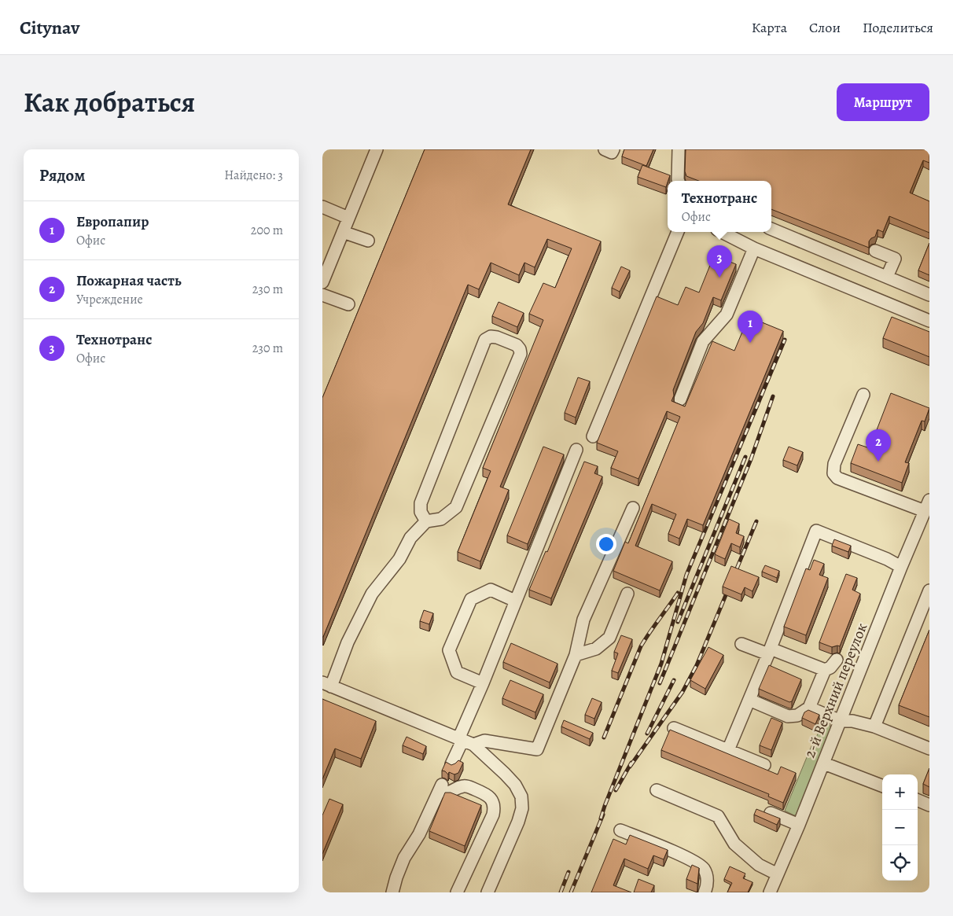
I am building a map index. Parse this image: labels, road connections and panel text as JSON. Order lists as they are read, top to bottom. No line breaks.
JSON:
{"streets":{"street":["2-й Верхний переулок"]},"page":{"header":"Citynav","nav":["Карта","Слои","Поделиться"],"title":"Как добраться","buttons":"Маршрут","heading":["Рядом","Найдено: 3"],"popup":["Технотранс","Офис"],"list":[{"mark":"1","name":"Европапир","note":"Офис","value":"200 m"},{"mark":"2","name":"Пожарная часть","note":"Учреждение","value":"230 m"},{"mark":"3","name":"Технотранс","note":"Офис","value":"230 m"}],"pins":["3","1","2"],"map_buttons":["+","−"]}}
